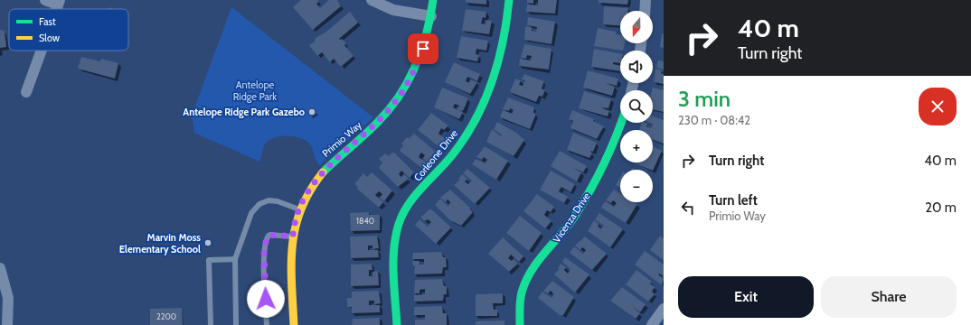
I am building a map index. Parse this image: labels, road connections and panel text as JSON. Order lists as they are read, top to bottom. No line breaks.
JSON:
{"streets":{"street":["Primio Way","Corleone Drive","Vicenza Drive"]},"parks":["Antelope Ridge Park"],"places":["Antelope Ridge Park Gazebo","Marvin Moss Elementary School"],"house_numbers":["1840","2200"],"legend":["Fast","Slow"],"north":"bottom","page":{"turn":["40 m","Turn right"],"map_buttons":["+","−"],"heading":["3 min","230 m · 08:42"],"list":[{"name":"Turn right","value":"40 m"},{"name":"Turn left","note":"Primio Way","value":"20 m"}],"buttons":["Exit","Share"]}}
